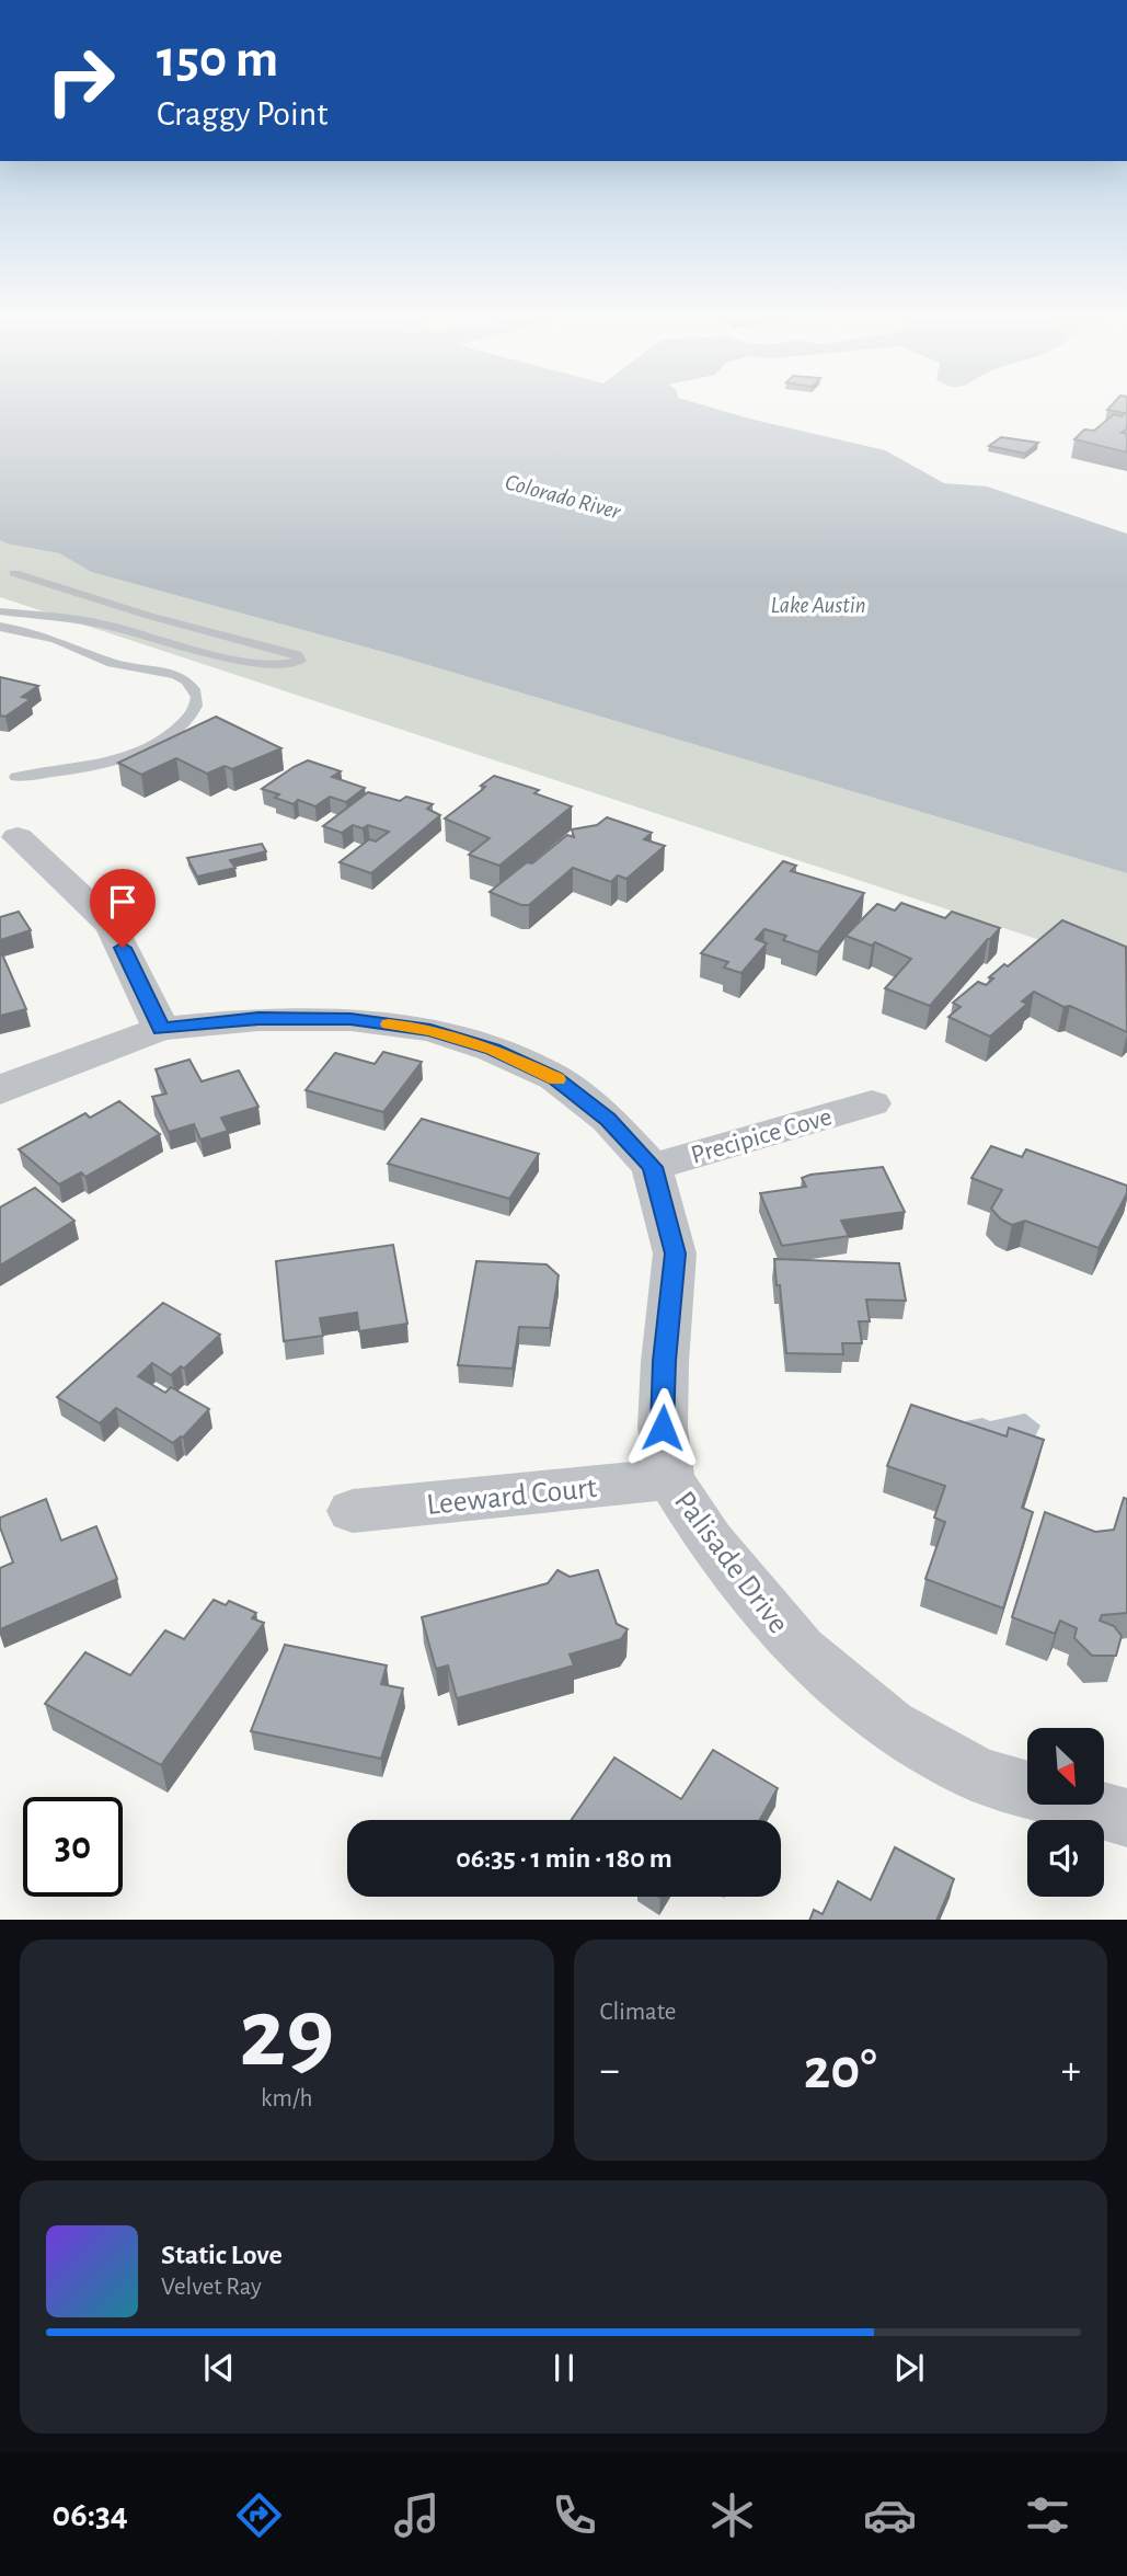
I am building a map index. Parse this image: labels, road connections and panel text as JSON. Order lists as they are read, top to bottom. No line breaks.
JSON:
{"streets":{"street":["Precipice Cove","Leeward Court","Palisade Drive"]},"crossings":[["Precipice Cove","Palisade Drive"],["Leeward Court","Palisade Drive"]],"water":["Colorado River","Lake Austin"],"north":"bottom right","page":{"turn":["150 m","Craggy Point"],"limit":"30","trip":"06:35 · 1 min · 180 m","tile":[["29","km/h"],"Climate"],"heat":["−","20°","+"],"song":["Static Love","Velvet Ray"],"tabs":"06:34"}}
